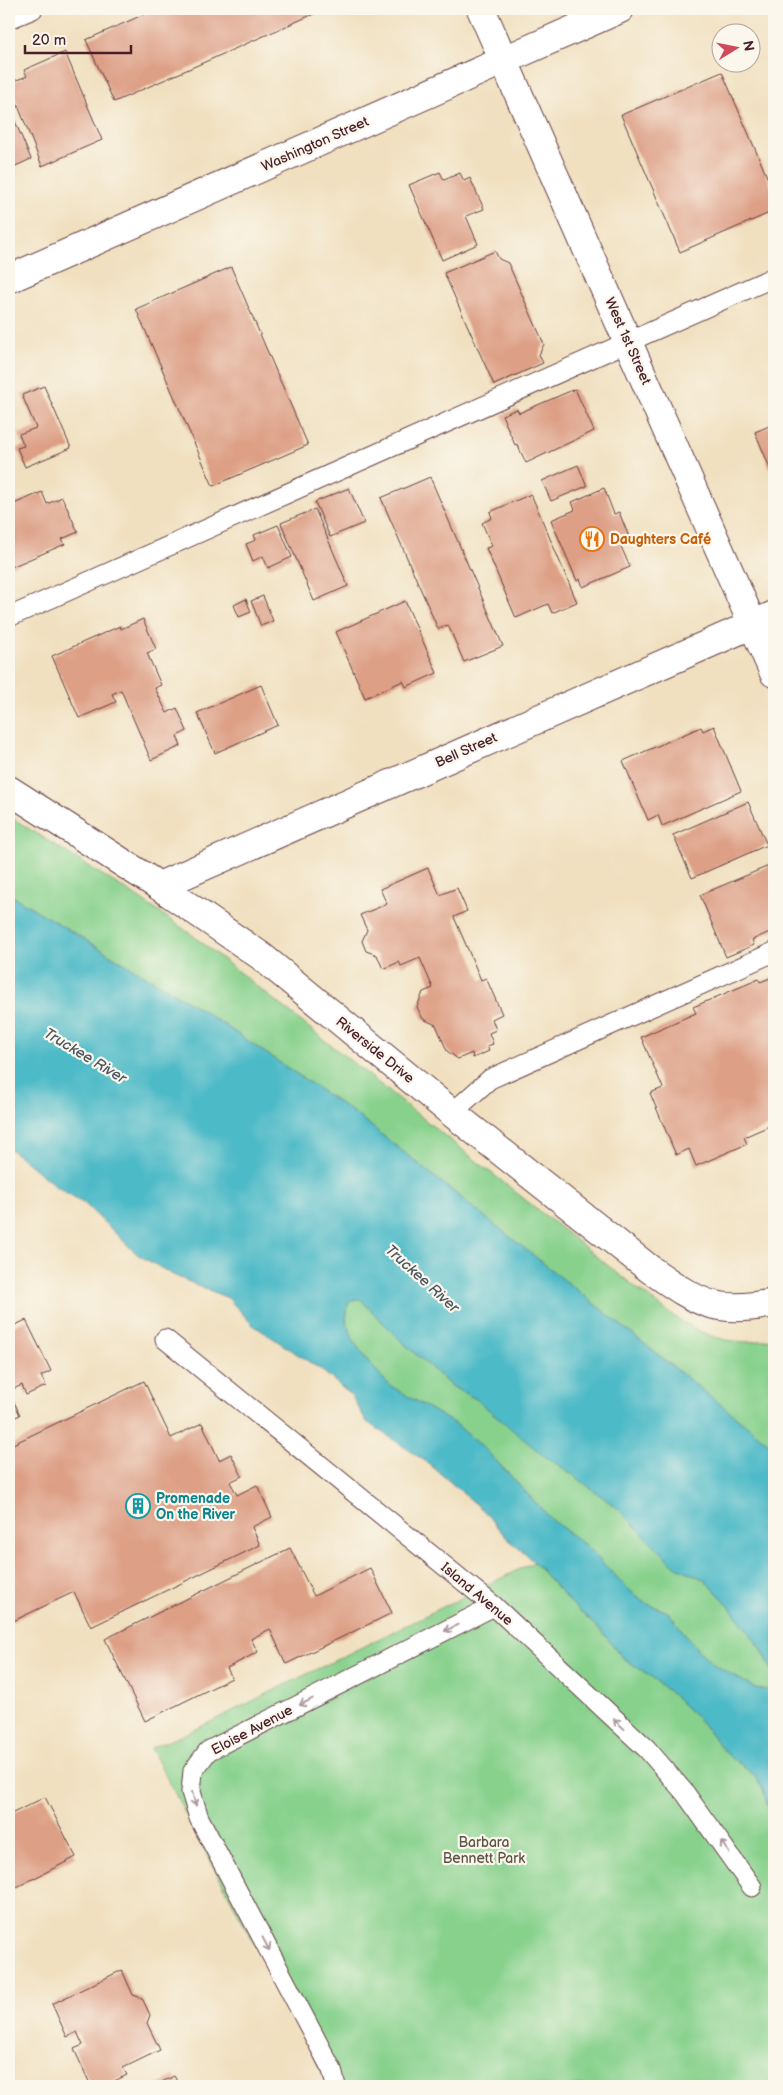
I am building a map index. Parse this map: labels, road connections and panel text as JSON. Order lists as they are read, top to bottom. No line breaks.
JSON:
{"streets":{"street":["Washington Street","West 1st Street","Bell Street","Riverside Drive"],"lane":["Island Avenue","Eloise Avenue"]},"crossings":[["Washington Street","West 1st Street"],["West 1st Street","Bell Street"],["Bell Street","Riverside Drive"],["Island Avenue","Eloise Avenue"]],"one_way":["Island Avenue"],"water":["Truckee River"],"parks":["Barbara Bennett Park"],"places":{"restaurant":["Daughters Café"],"building":["Promenade On the River"]},"scale_bar":"20 m","north":"right"}
